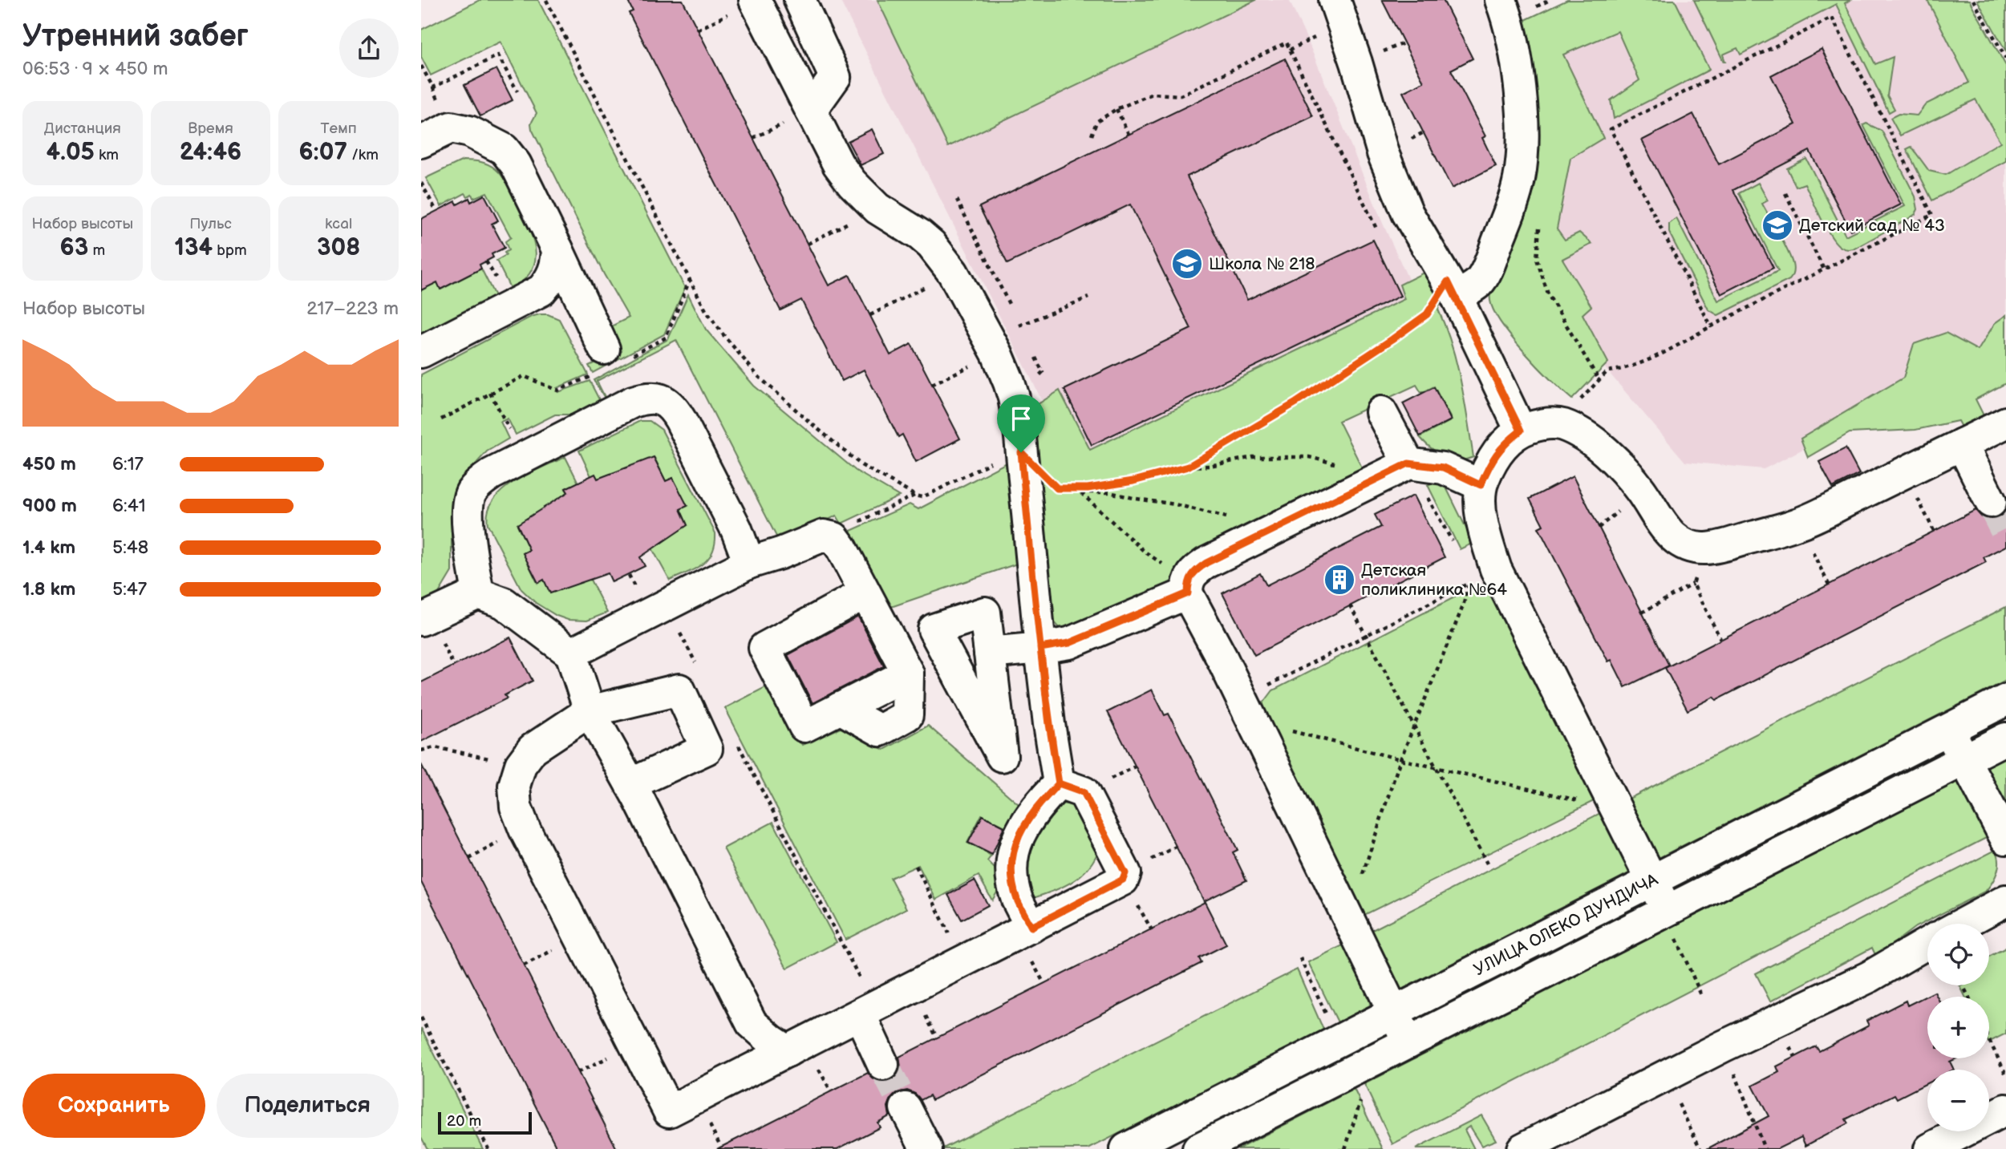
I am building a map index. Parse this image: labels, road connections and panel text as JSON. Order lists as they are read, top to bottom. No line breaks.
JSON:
{"streets":{"street":["УЛИЦА ОЛЕКО ДУНДИЧА"]},"places":{"school or university":["Детский сад № 43","Школа № 218"],"building":["Детская поликлиника №64"]},"scale_bar":"20 m","page":{"heading":["Утренний забег","06:53 · 9 × 450 m"],"stats":[["Дистанция","4.05 km"],["Время","24:46"],["Темп","6:07 /km"],["Набор высоты","63 m"],["Пульс","134 bpm"],["kcal","308"]],"chart":["Набор высоты","217–223 m"],"list":[{"name":"450 m","note":"6:17"},{"name":"900 m","note":"6:41"},{"name":"1.4 km","note":"5:48"},{"name":"1.8 km","note":"5:47"}],"map_buttons":["+","−"],"buttons":["Сохранить","Поделиться"],"scale":"20 m"}}
